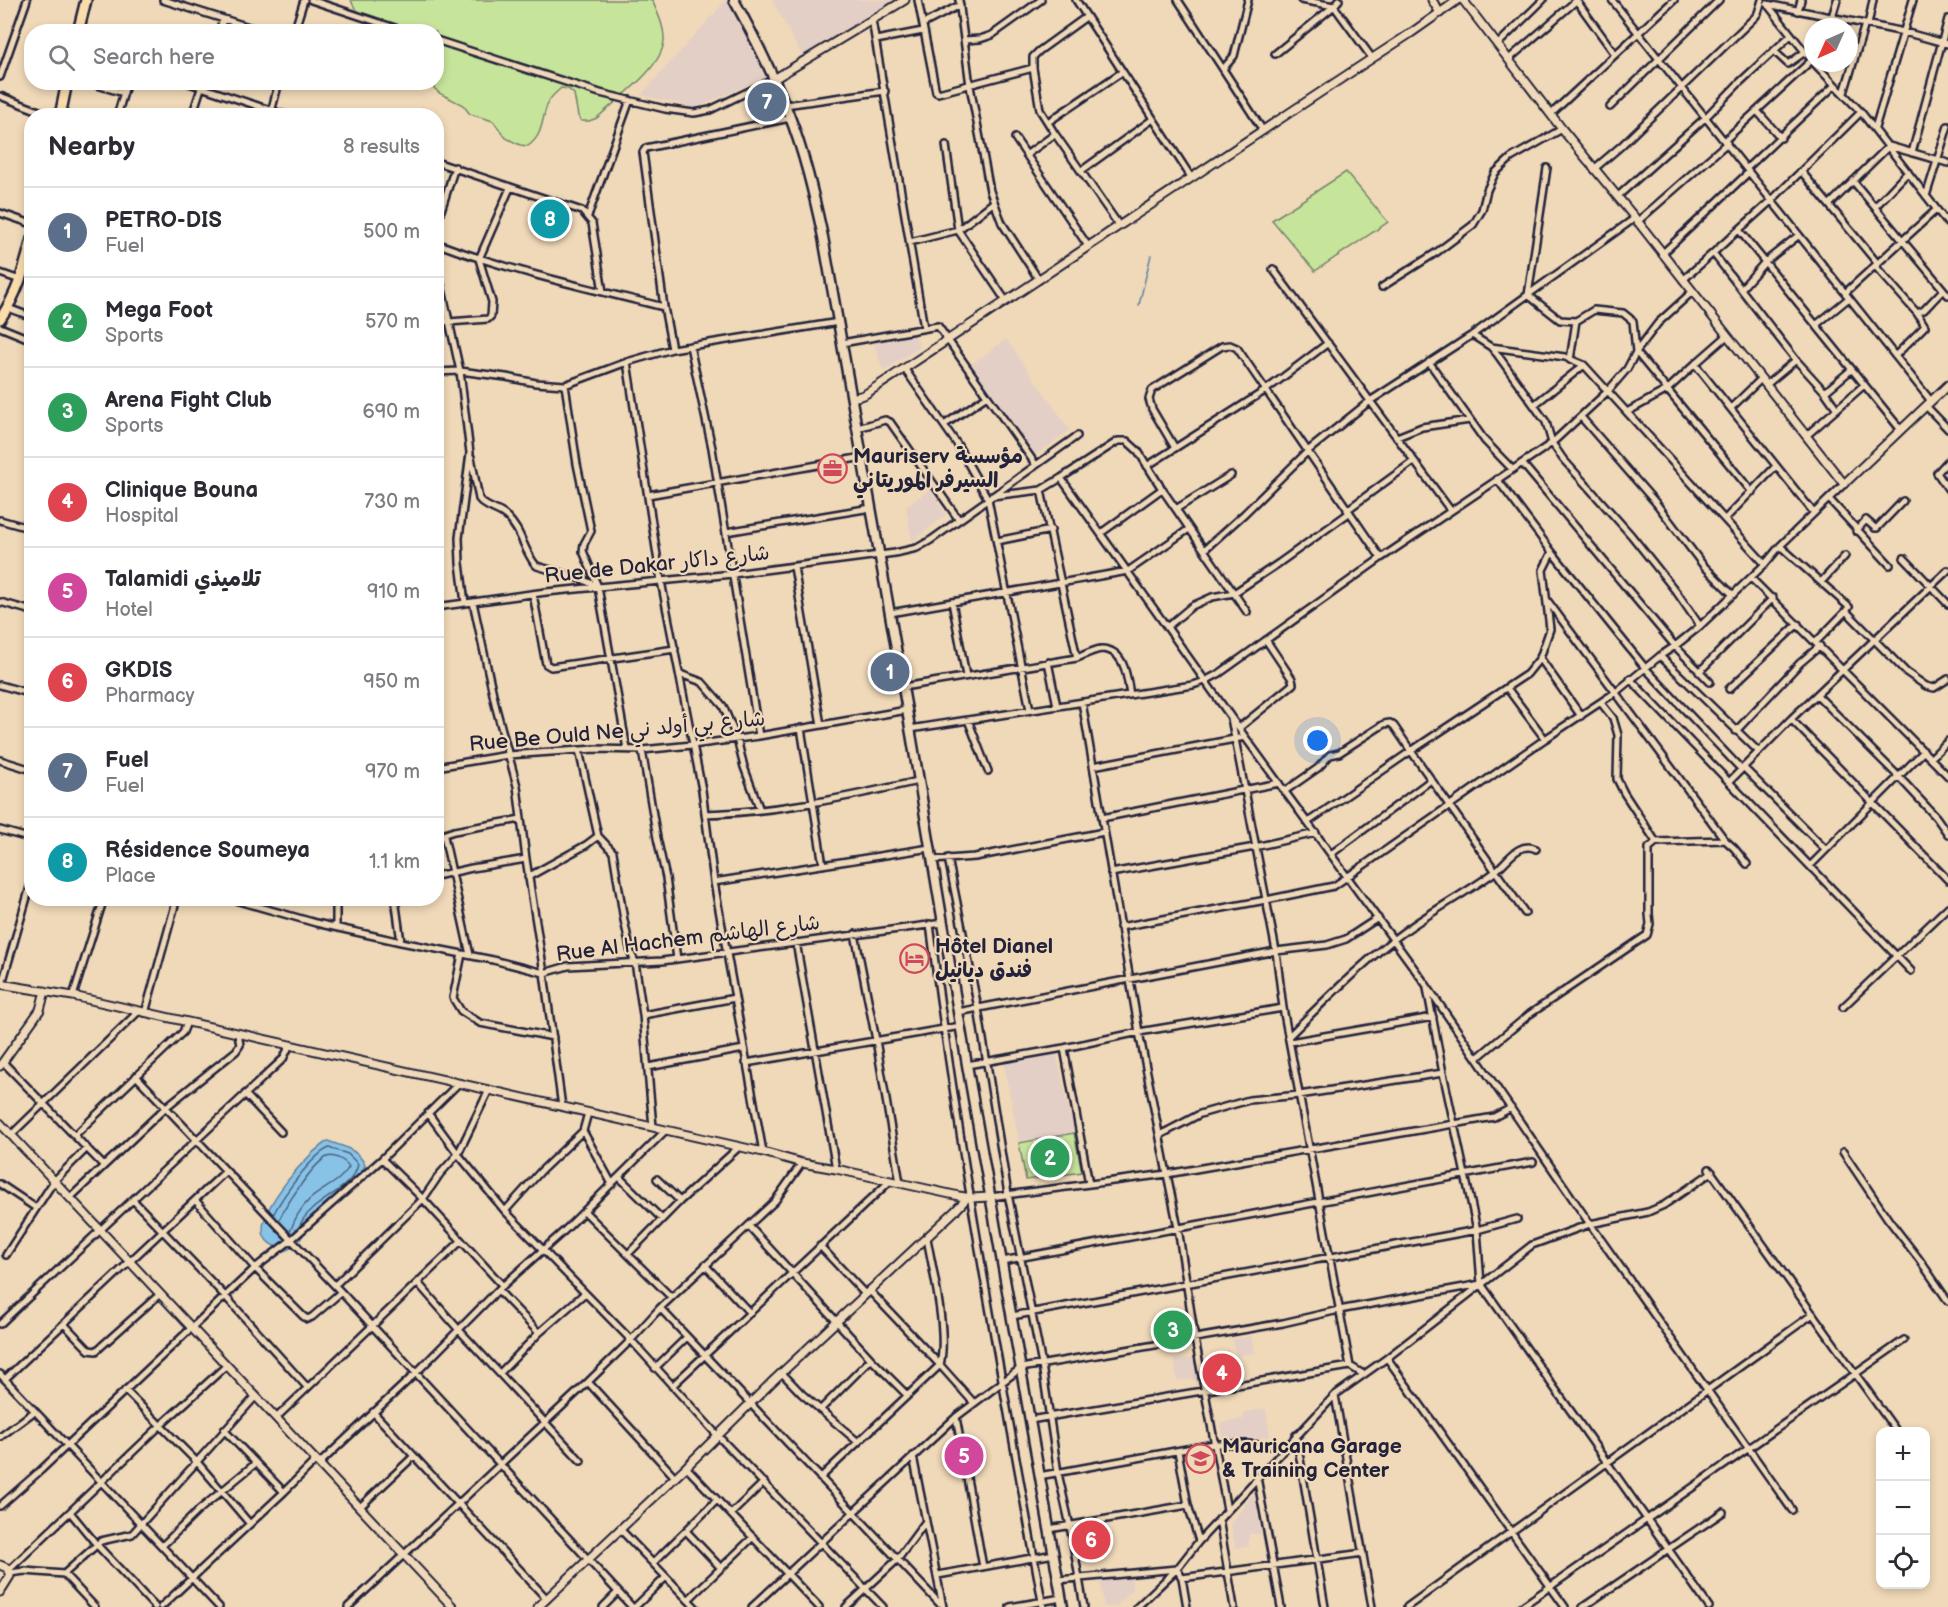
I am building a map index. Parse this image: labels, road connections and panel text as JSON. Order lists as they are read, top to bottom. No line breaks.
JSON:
{"streets":{"street":["Rue de Dakar شارع داكار","Rue Be Ould Ne شارع بي أولد ني","Rue Al Hachem شارع الهاشم"]},"places":{"office":["Mauriserv مؤسسة السيرفر الموريتاني"],"hotel":["Hôtel Dianel فندق ديانيل"],"school or university":["Mauricana Garage & Training Center"]},"north":"bottom left","page":{"search":"Search here","pins":["7","8","1","2","3","4","5","6"],"heading":["Nearby","8 results"],"list":[{"mark":"1","name":"PETRO-DIS","note":"Fuel","value":"500 m"},{"mark":"2","name":"Mega Foot","note":"Sports","value":"570 m"},{"mark":"3","name":"Arena Fight Club","note":"Sports","value":"690 m"},{"mark":"4","name":"Clinique Bouna","note":"Hospital","value":"730 m"},{"mark":"5","name":"Talamidi تلاميذي","note":"Hotel","value":"910 m"},{"mark":"6","name":"GKDIS","note":"Pharmacy","value":"950 m"},{"mark":"7","name":"Fuel","note":"Fuel","value":"970 m"},{"mark":"8","name":"Résidence Soumeya","note":"Place","value":"1.1 km"}],"map_buttons":["+","−"]}}
